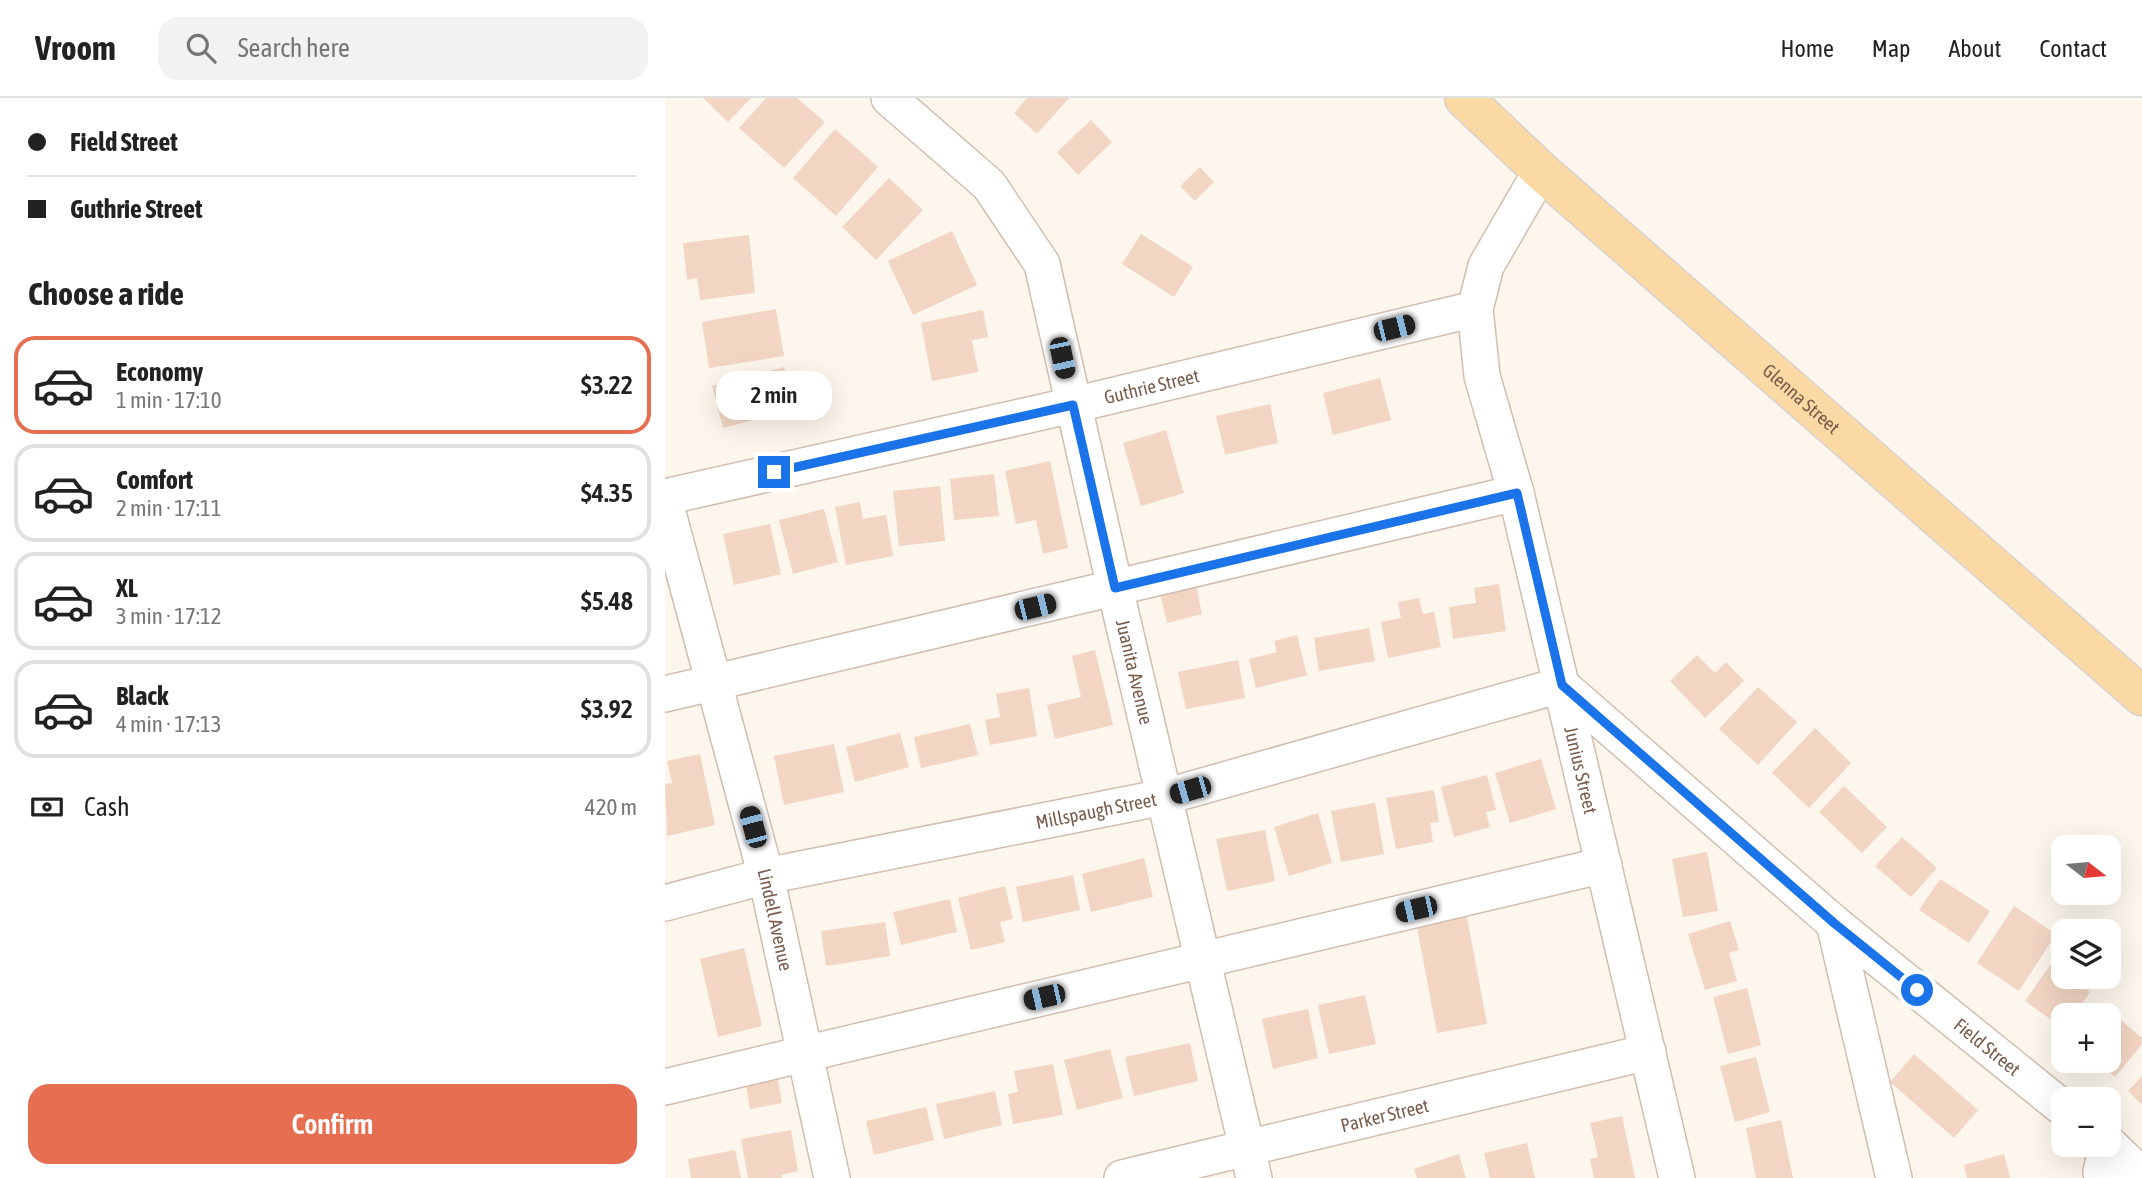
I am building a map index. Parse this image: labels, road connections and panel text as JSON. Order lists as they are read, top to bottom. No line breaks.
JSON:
{"streets":{"main road":["Glenna Street"],"street":["Guthrie Street","Juanita Avenue","Junius Street","Millspaugh Street","Lindell Avenue","Field Street","Parker Street"]},"crossings":[["Guthrie Street","Juanita Avenue"],["Guthrie Street","Junius Street"],["Guthrie Street","Lindell Avenue"],["Glenna Street","Junius Street"],["Juanita Avenue","Millspaugh Street"],["Juanita Avenue","Parker Street"],["Junius Street","Millspaugh Street"],["Junius Street","Field Street"],["Junius Street","Parker Street"],["Millspaugh Street","Lindell Avenue"],["Millspaugh Street","Field Street"]],"north":"right","page":{"header":"Vroom","search":"Search here","nav":["Home","Map","About","Contact"],"banner":["Field Street","Guthrie Street"],"heading":"Choose a ride","list":[{"name":"Economy","note":"1 min · 17:10","value":"$3.22"},{"name":"Comfort","note":"2 min · 17:11","value":"$4.35"},{"name":"XL","note":"3 min · 17:12","value":"$5.48"},{"name":"Black","note":"4 min · 17:13","value":"$3.92"}],"bubble":"2 min","pay":["Cash","420 m"],"map_buttons":["+","−"],"buttons":"Confirm"}}
